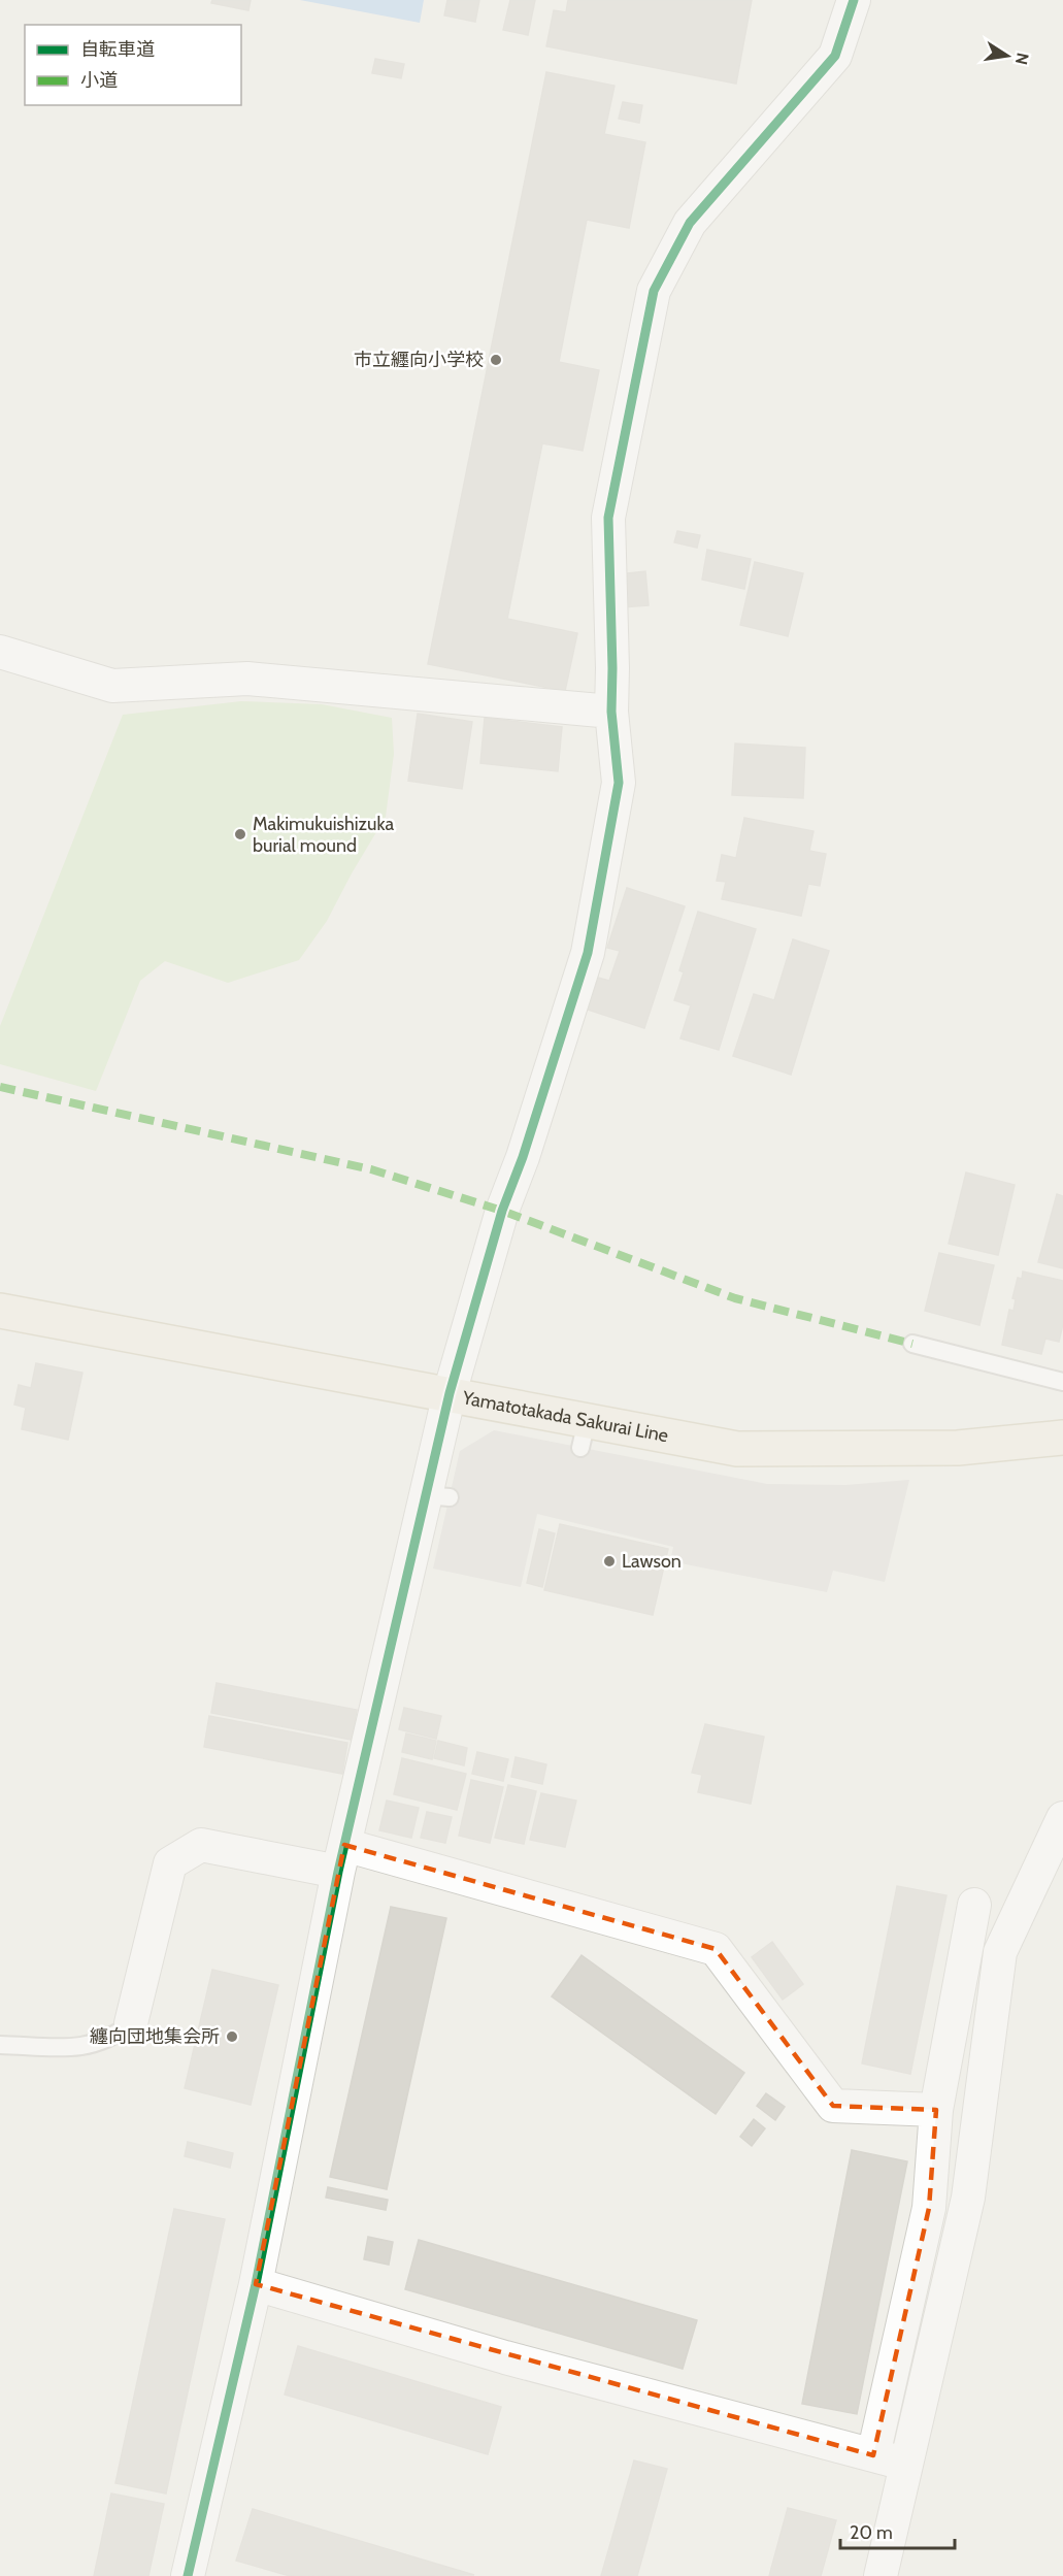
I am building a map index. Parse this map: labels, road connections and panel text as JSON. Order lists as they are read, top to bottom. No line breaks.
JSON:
{"streets":{"main road":["Yamatotakada Sakurai Line"]},"places":["市立纒向小学校","Makimukuishizuka burial mound","Lawson","纏向団地集会所"],"legend":["自転車道","小道"],"scale_bar":"20 m","north":"right"}
